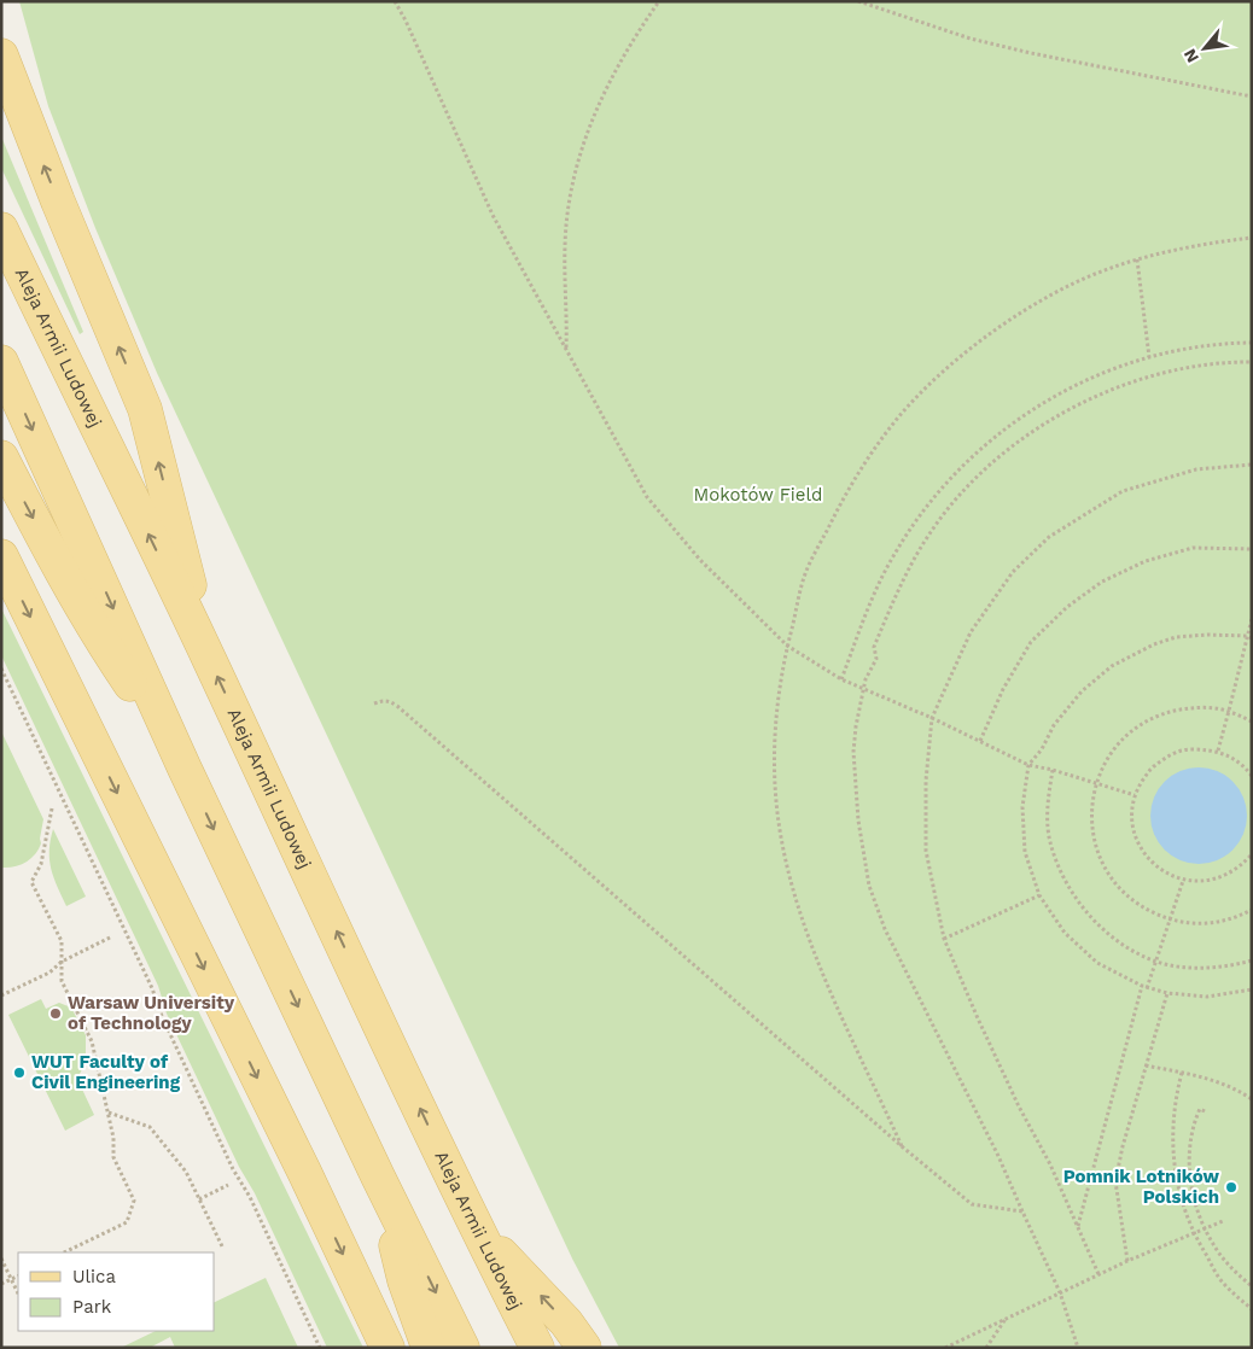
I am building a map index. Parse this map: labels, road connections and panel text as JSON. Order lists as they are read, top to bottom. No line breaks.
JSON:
{"streets":{"main road":["Aleja Armii Ludowej"]},"parks":["Mokotów Field"],"places":["Warsaw University of Technology","WUT Faculty of Civil Engineering","Pomnik Lotników Polskich"],"legend":["Ulica","Park"],"north":"bottom left"}
